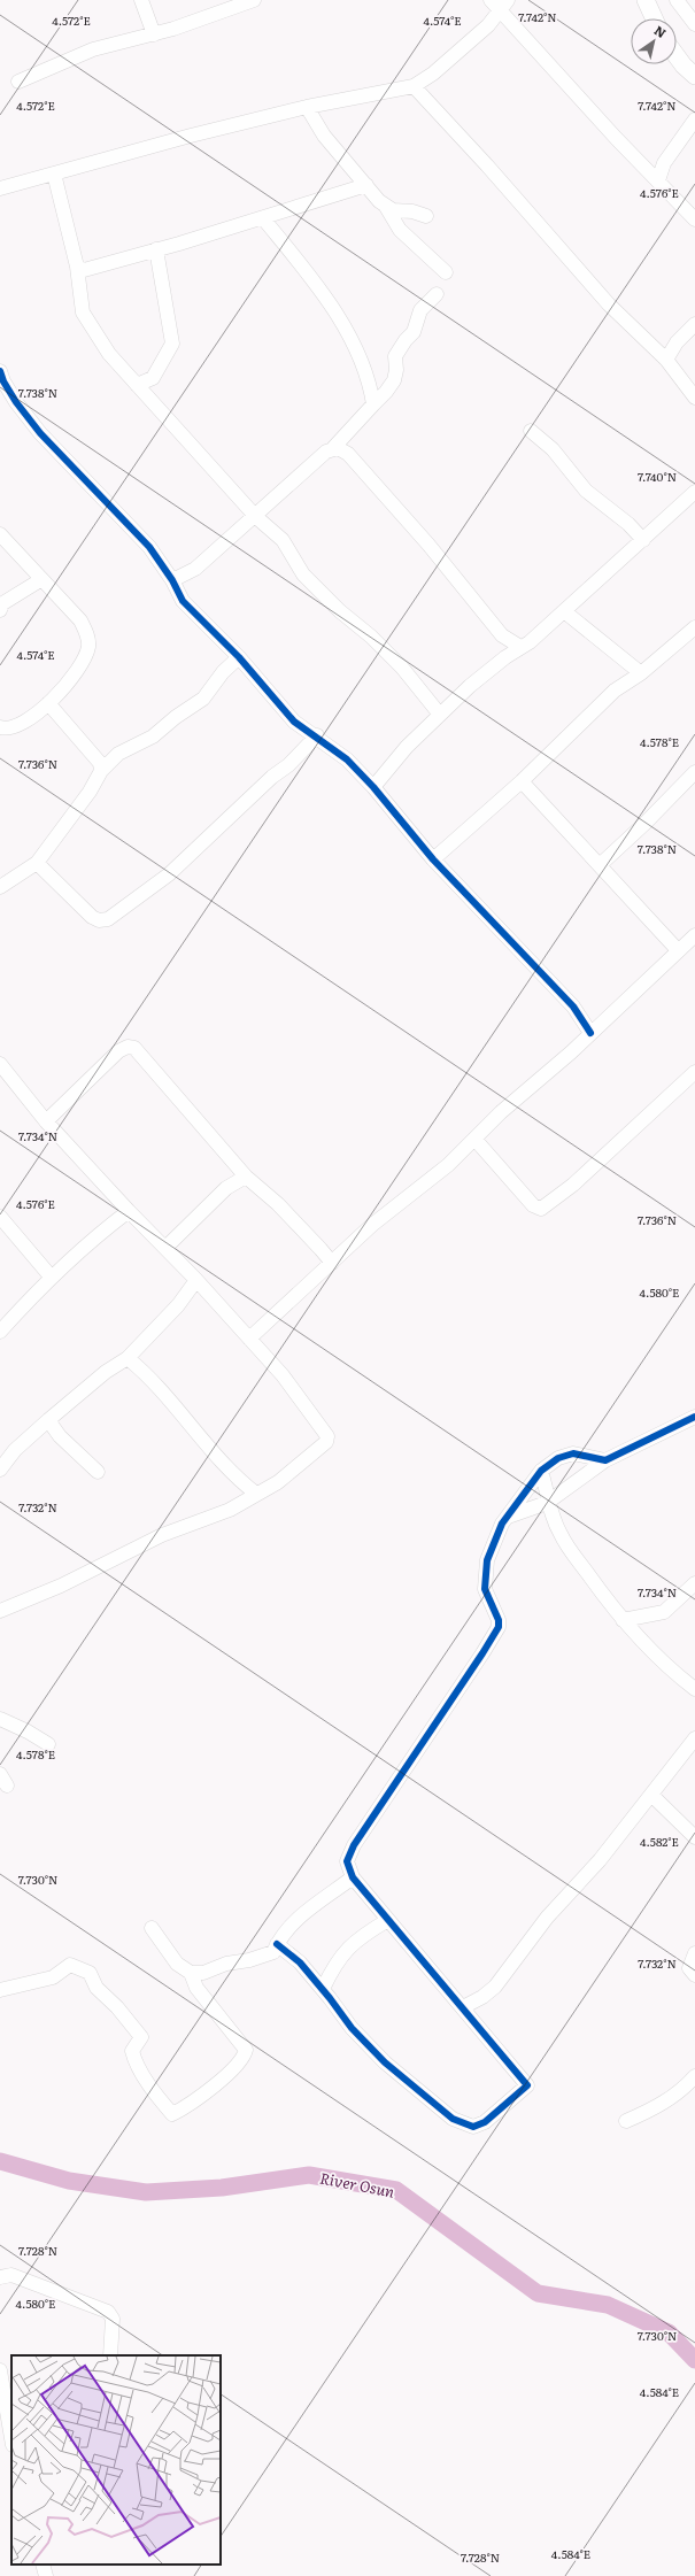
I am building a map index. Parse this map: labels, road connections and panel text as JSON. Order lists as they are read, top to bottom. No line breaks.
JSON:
{"water":["River Osun"],"north":"top right","coordinates":["7.742°N","4.572°E","4.574°E","4.576°E","7.738°N","7.740°N","4.578°E","7.736°N","7.734°N","4.580°E","7.732°N","4.582°E","7.730°N","7.728°N","4.584°E"]}
